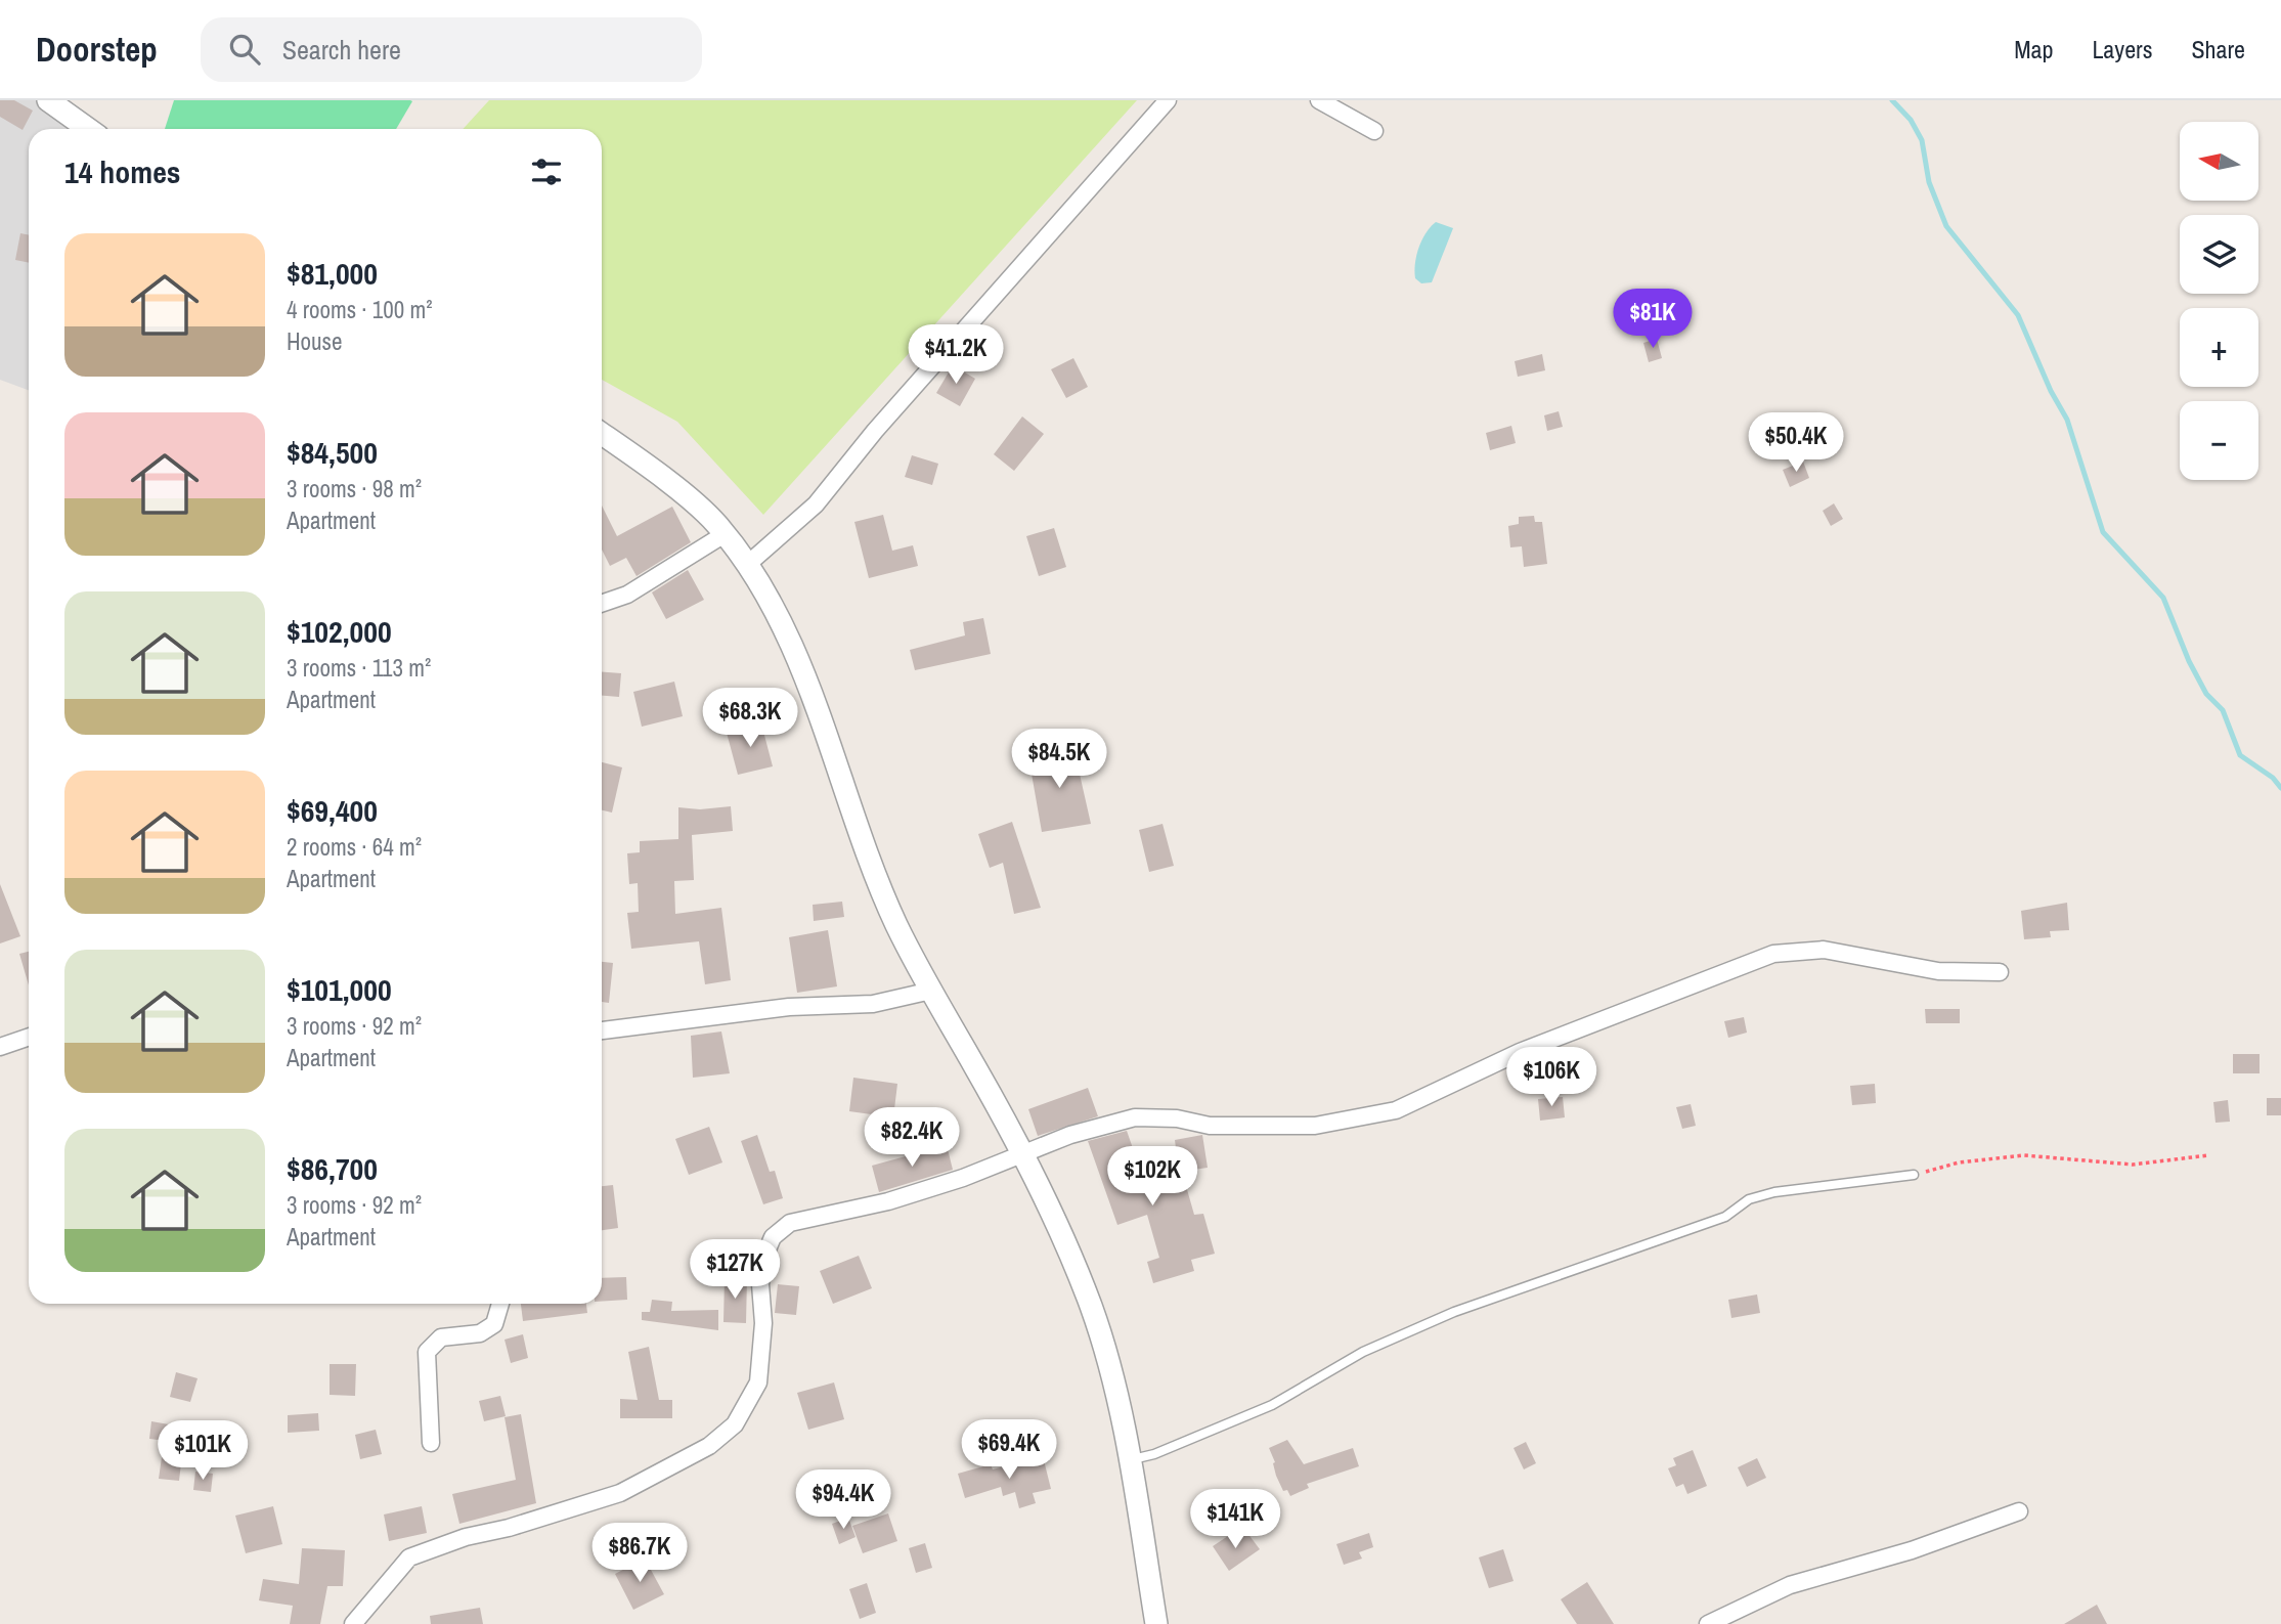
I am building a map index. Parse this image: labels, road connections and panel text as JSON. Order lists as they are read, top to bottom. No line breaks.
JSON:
{"north":"left","page":{"header":"Doorstep","search":"Search here","nav":["Map","Layers","Share"],"map_buttons":["+","−"],"heading":"14 homes","list":[{"name":"$81,000","note":"4 rooms · 100 m² · House"},{"name":"$84,500","note":"3 rooms · 98 m² · Apartment"},{"name":"$102,000","note":"3 rooms · 113 m² · Apartment"},{"name":"$69,400","note":"2 rooms · 64 m² · Apartment"},{"name":"$101,000","note":"3 rooms · 92 m² · Apartment"},{"name":"$86,700","note":"3 rooms · 92 m² · Apartment"}],"price":["$81K","$41.2K","$50.4K","$68.3K","$84.5K","$106K","$82.4K","$102K","$127K","$69.4K","$101K","$94.4K","$141K","$86.7K"]}}
